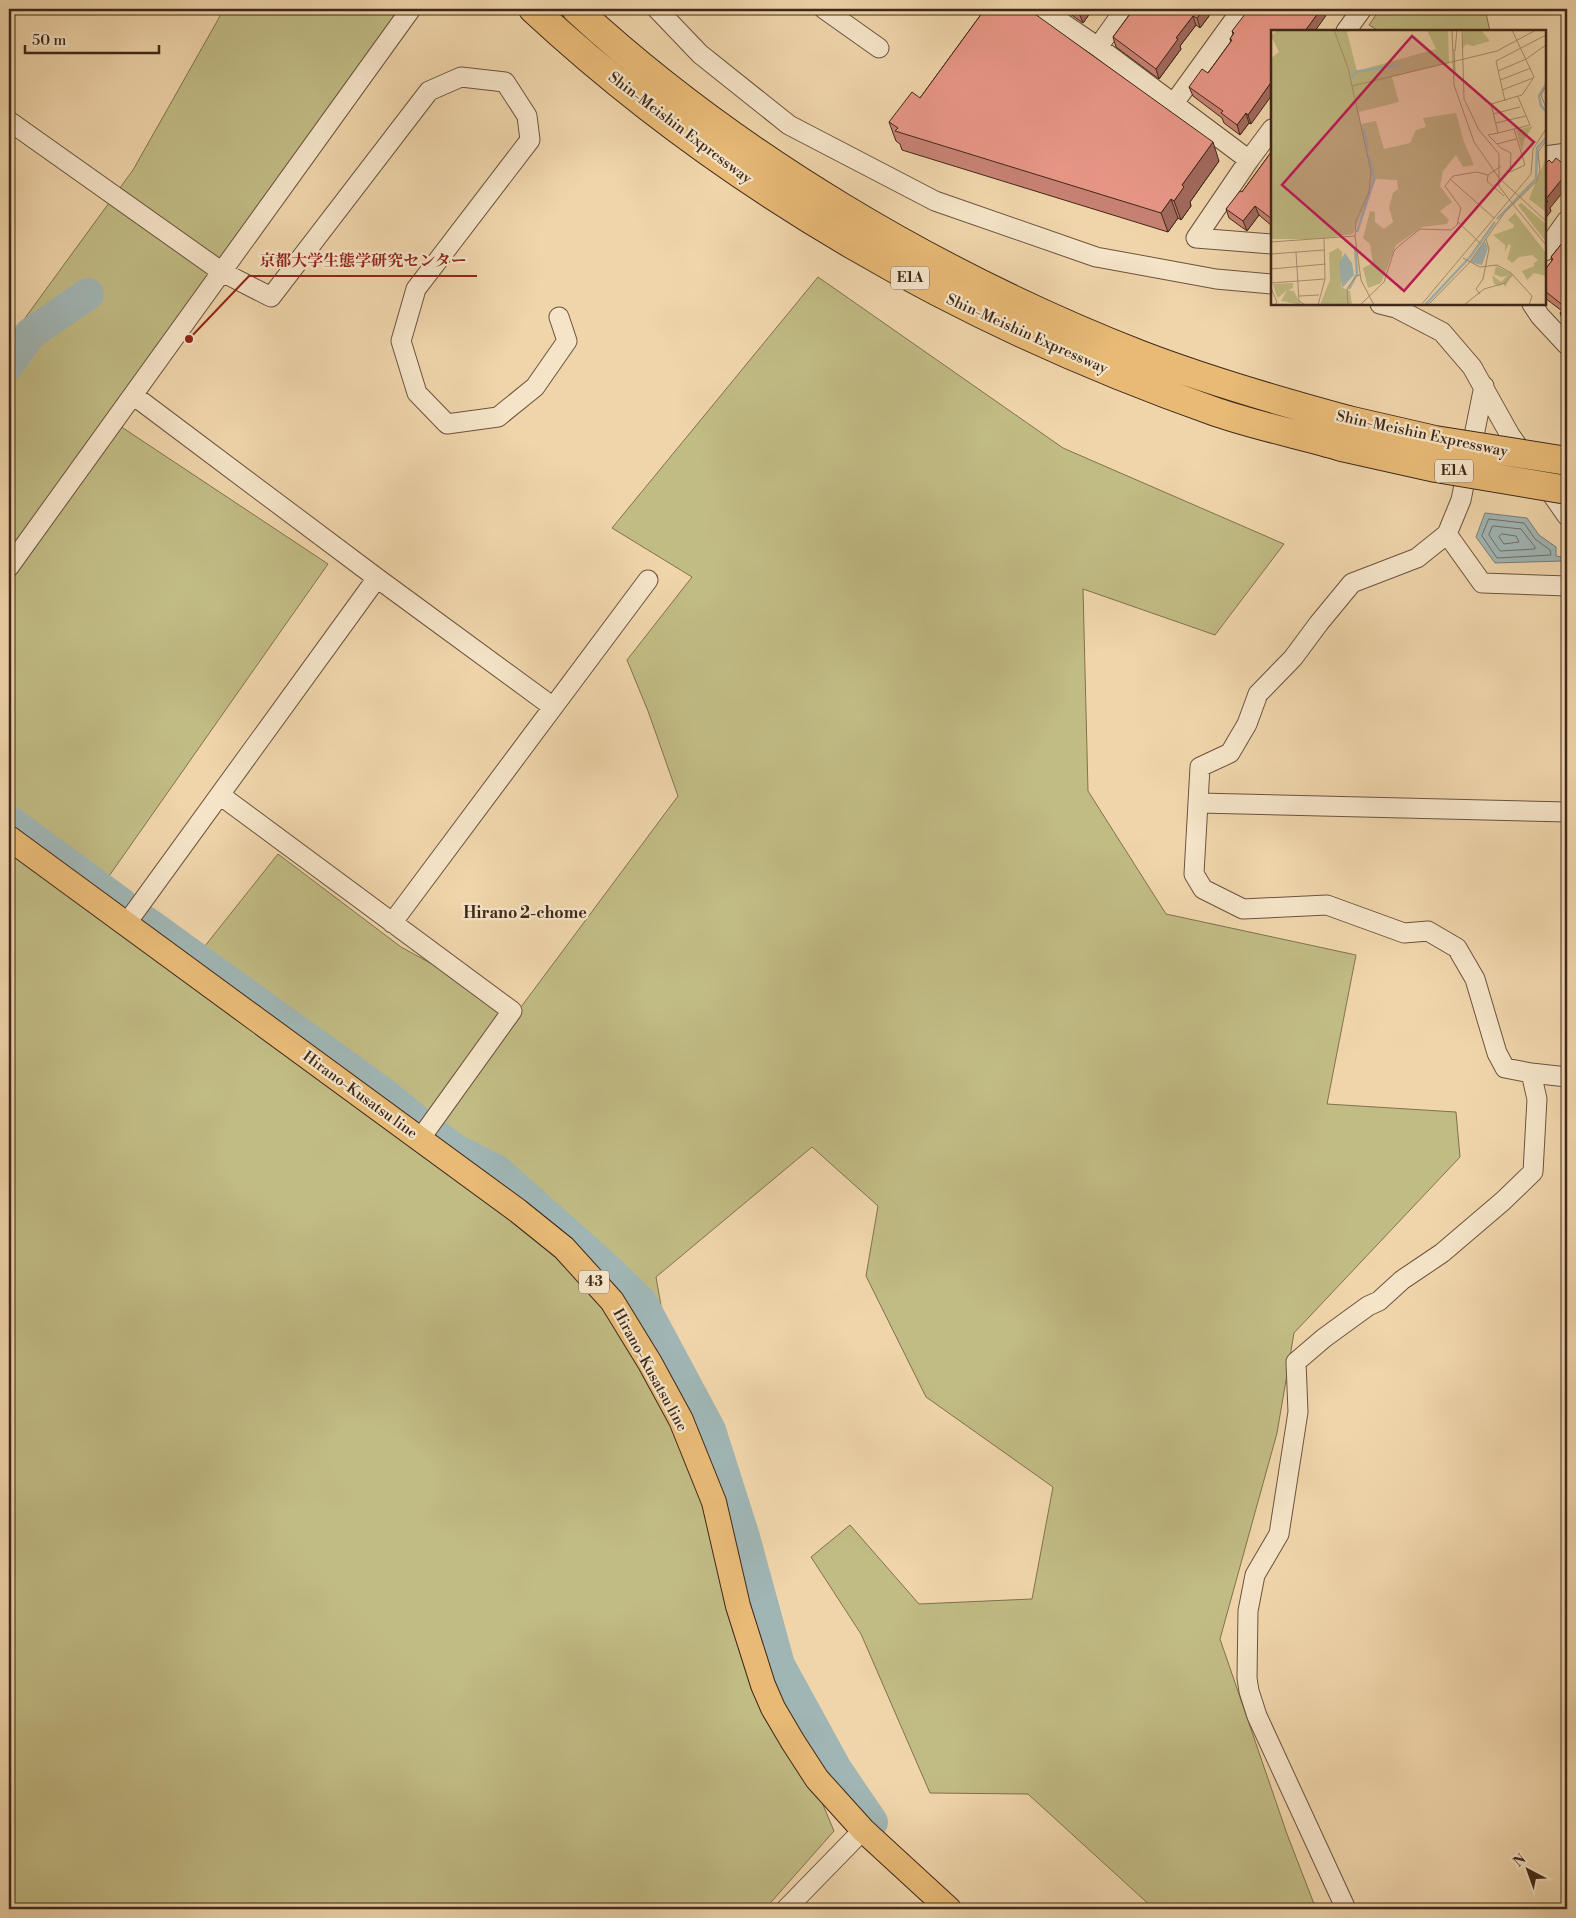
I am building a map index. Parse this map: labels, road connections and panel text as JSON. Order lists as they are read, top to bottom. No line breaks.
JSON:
{"streets":{"highway":["Shin-Meishin Expressway","E1A"],"main road":["Hirano-Kusatsu line","43"]},"districts":["Hirano 2-chome"],"places":["京都大学生態学研究センター"],"scale_bar":"50 m","north":"top left"}
